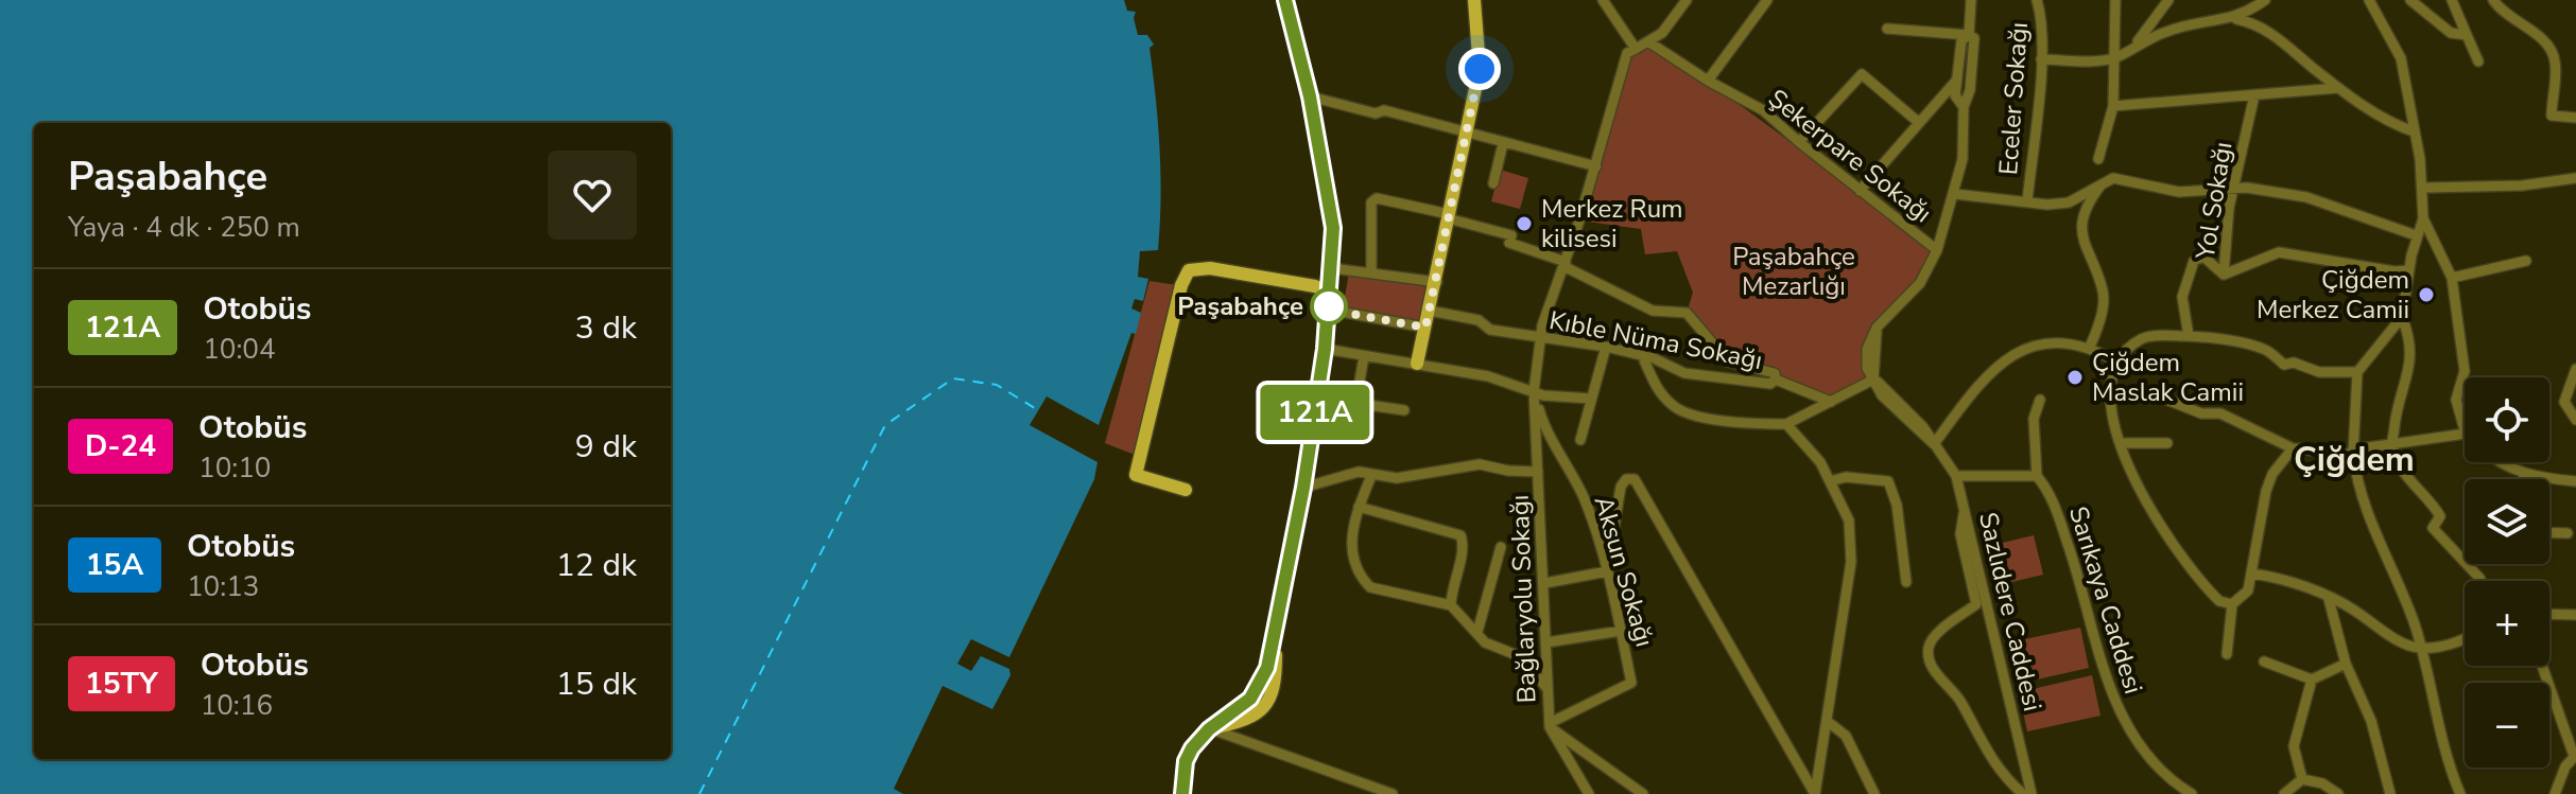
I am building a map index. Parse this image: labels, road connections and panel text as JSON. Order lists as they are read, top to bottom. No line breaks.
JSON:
{"streets":{"street":["Eceler Sokağı","Şekerpare Sokağı","Yol Sokağı","Kıble Nüma Sokağı","Aksun Sokağı","Bağlaryolu Sokağı","Sarıkaya Caddesi","Sazlıdere Caddesi"]},"crossings":[["Aksun Sokağı","Bağlaryolu Sokağı"]],"districts":["Çiğdem"],"parks":["Paşabahçe Mezarlığı"],"places":["Merkez Rum kilisesi","Çiğdem Merkez Camii","Paşabahçe","Çiğdem Maslak Camii"],"lines":["bus line 121A"],"page":{"on_map":"121A","heading":["Paşabahçe","Yaya · 4 dk · 250 m"],"list":[{"mark":"121A","name":"Otobüs","note":"10:04","value":"3 dk"},{"mark":"D-24","name":"Otobüs","note":"10:10","value":"9 dk"},{"mark":"15A","name":"Otobüs","note":"10:13","value":"12 dk"},{"mark":"15TY","name":"Otobüs","note":"10:16","value":"15 dk"}],"map_buttons":["+","−"]}}
